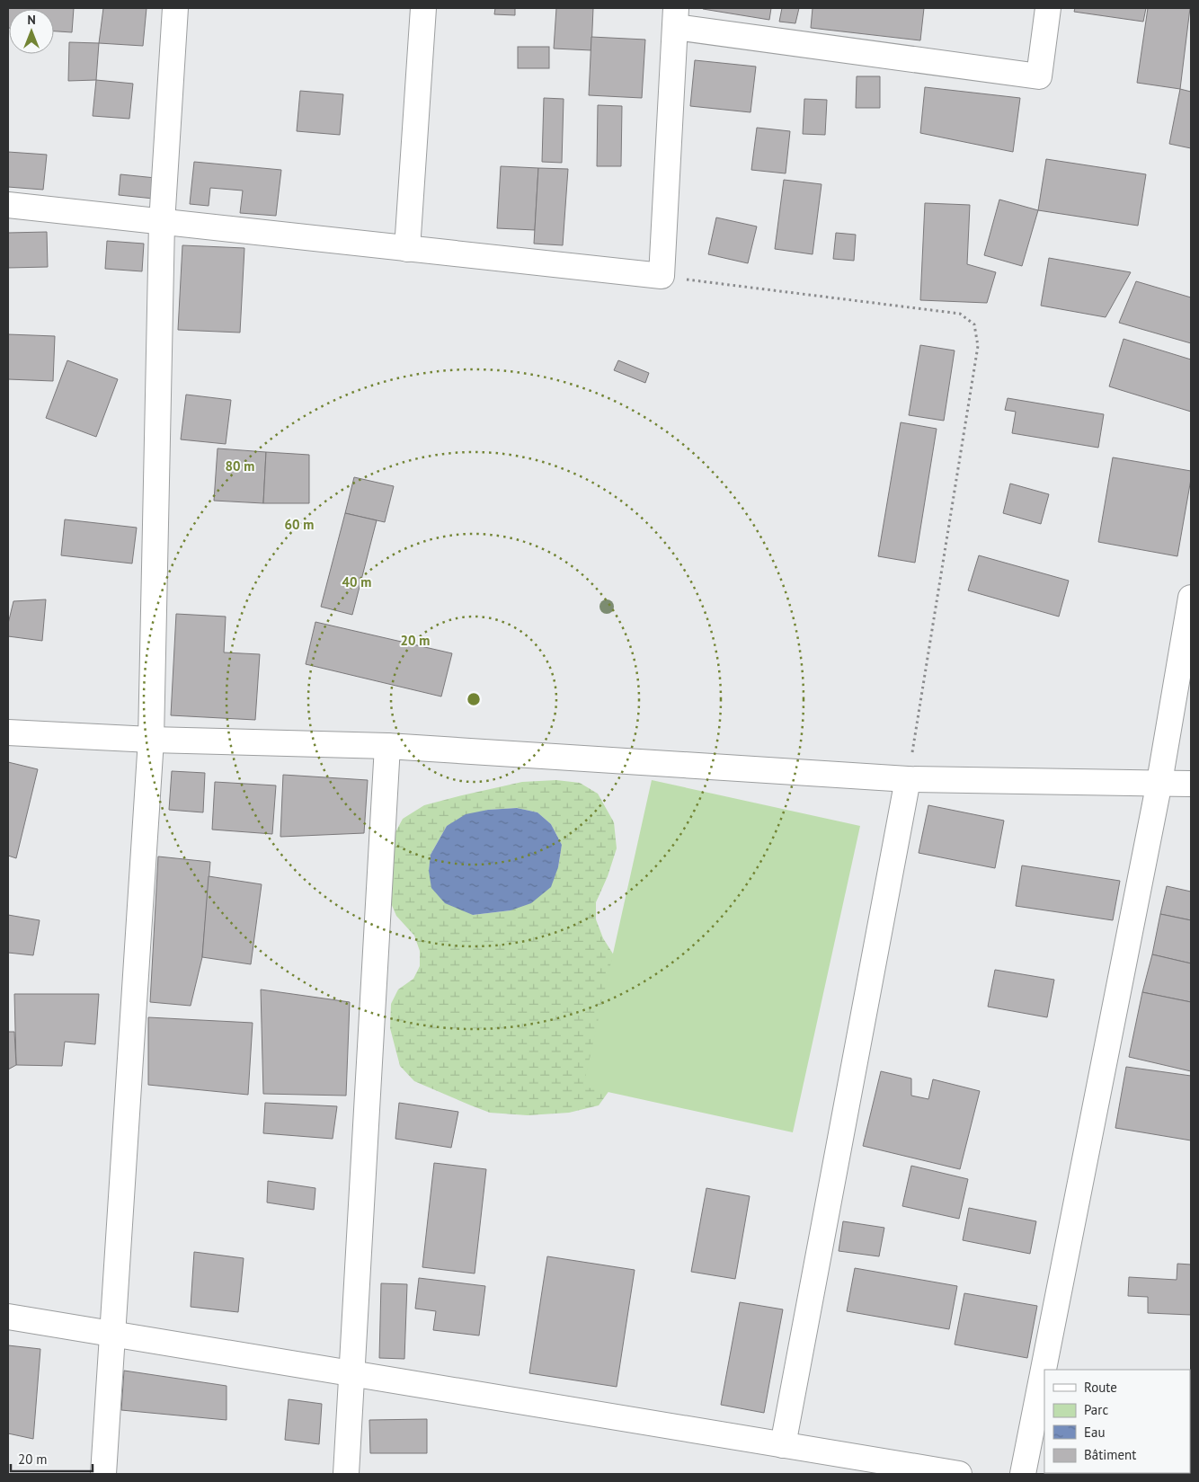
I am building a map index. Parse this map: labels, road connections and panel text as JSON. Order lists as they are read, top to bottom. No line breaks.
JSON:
{"legend":["Route","Parc","Eau","Bâtiment"],"scale_bar":"20 m","north":"top","rings":["80 m","60 m","40 m","20 m"]}
